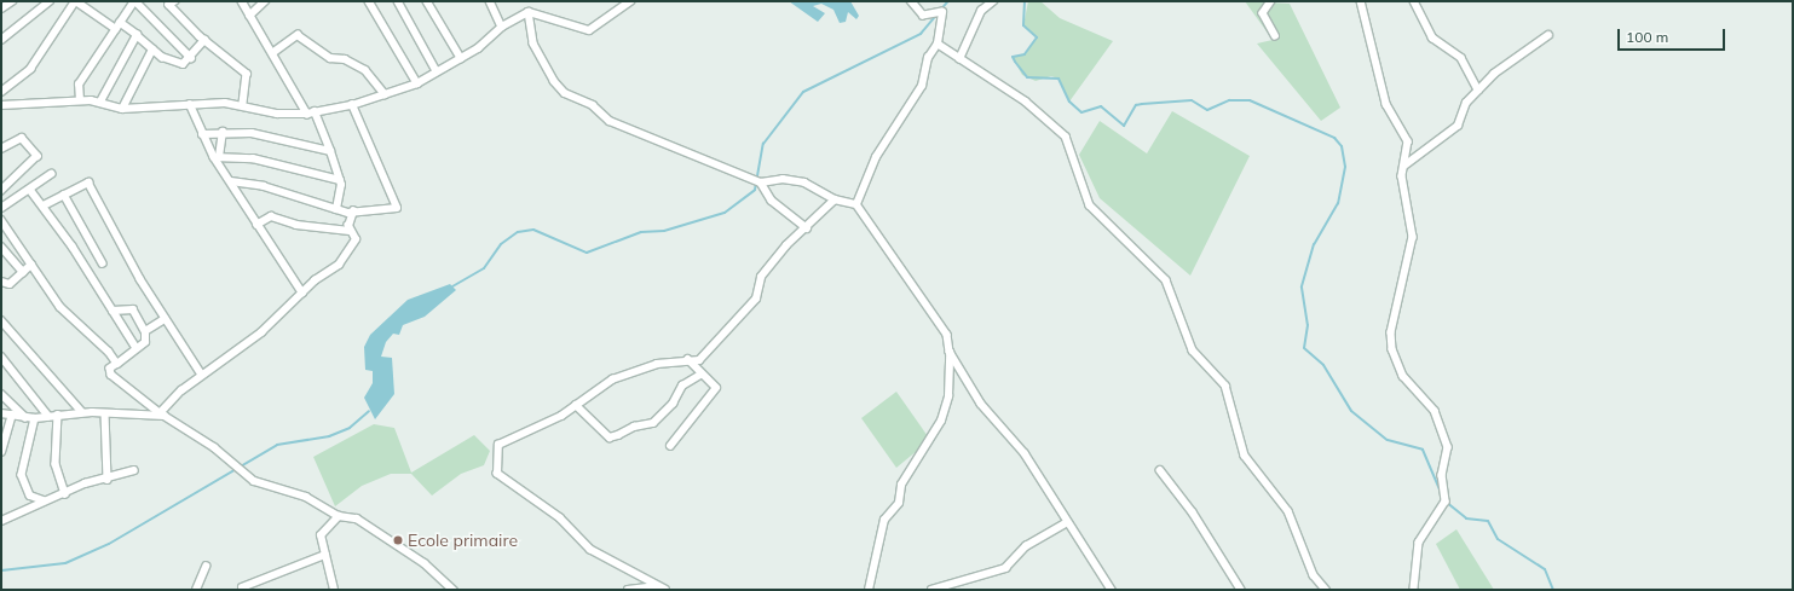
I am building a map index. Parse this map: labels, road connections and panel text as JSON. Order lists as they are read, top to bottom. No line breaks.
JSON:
{"places":["Ecole primaire"],"scale_bar":"100 m"}
